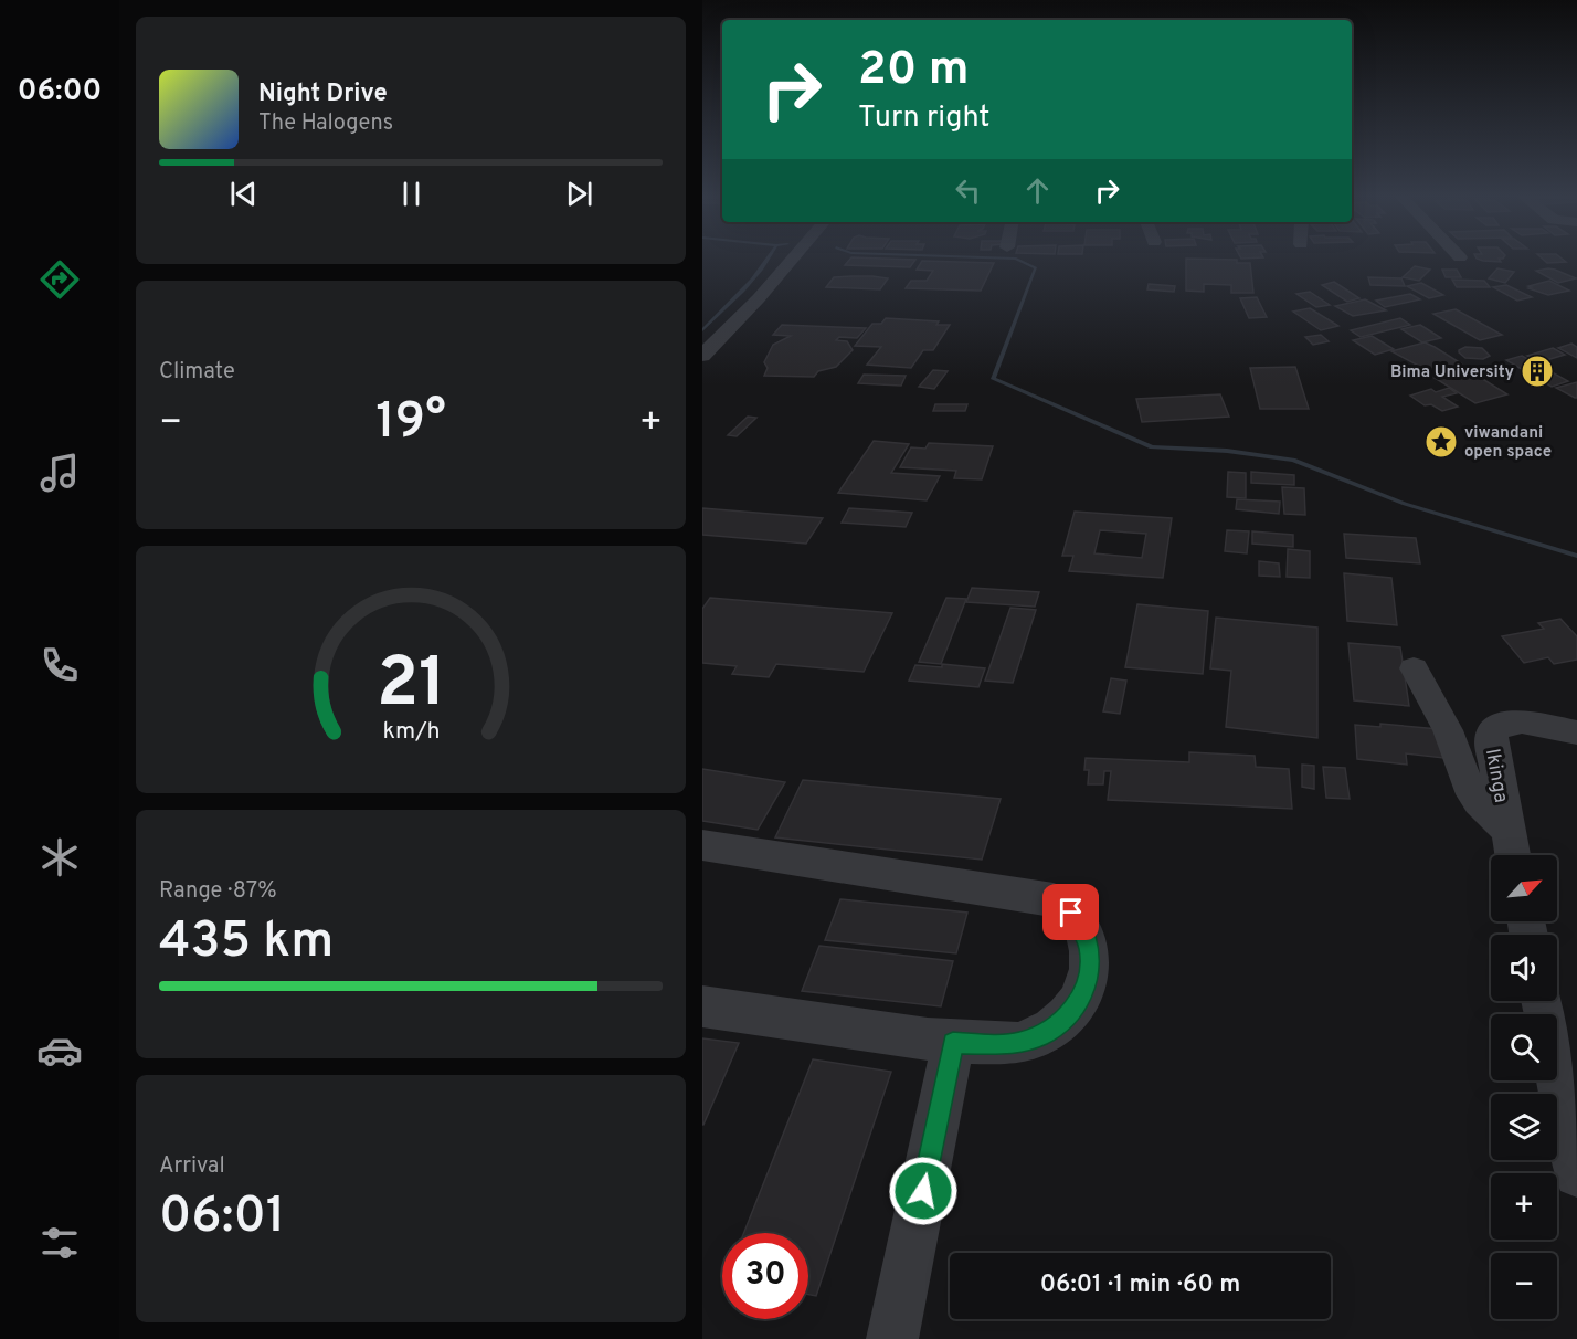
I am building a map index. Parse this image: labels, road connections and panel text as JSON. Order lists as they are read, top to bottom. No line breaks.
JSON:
{"streets":{"street":["Ikinga"]},"places":{"building":["Bima University"],"place":["viwandani open space"]},"north":"top right","page":{"tabs":"06:00","turn":["20 m","Turn right"],"song":["Night Drive","The Halogens"],"tile":["Climate",["Range · 87%","435 km"],["Arrival","06:01"]],"heat":["−","19°","+"],"map_buttons":["+","−"],"limit":"30","trip":"06:01 · 1 min · 60 m","gauge":["21","km/h"]}}
